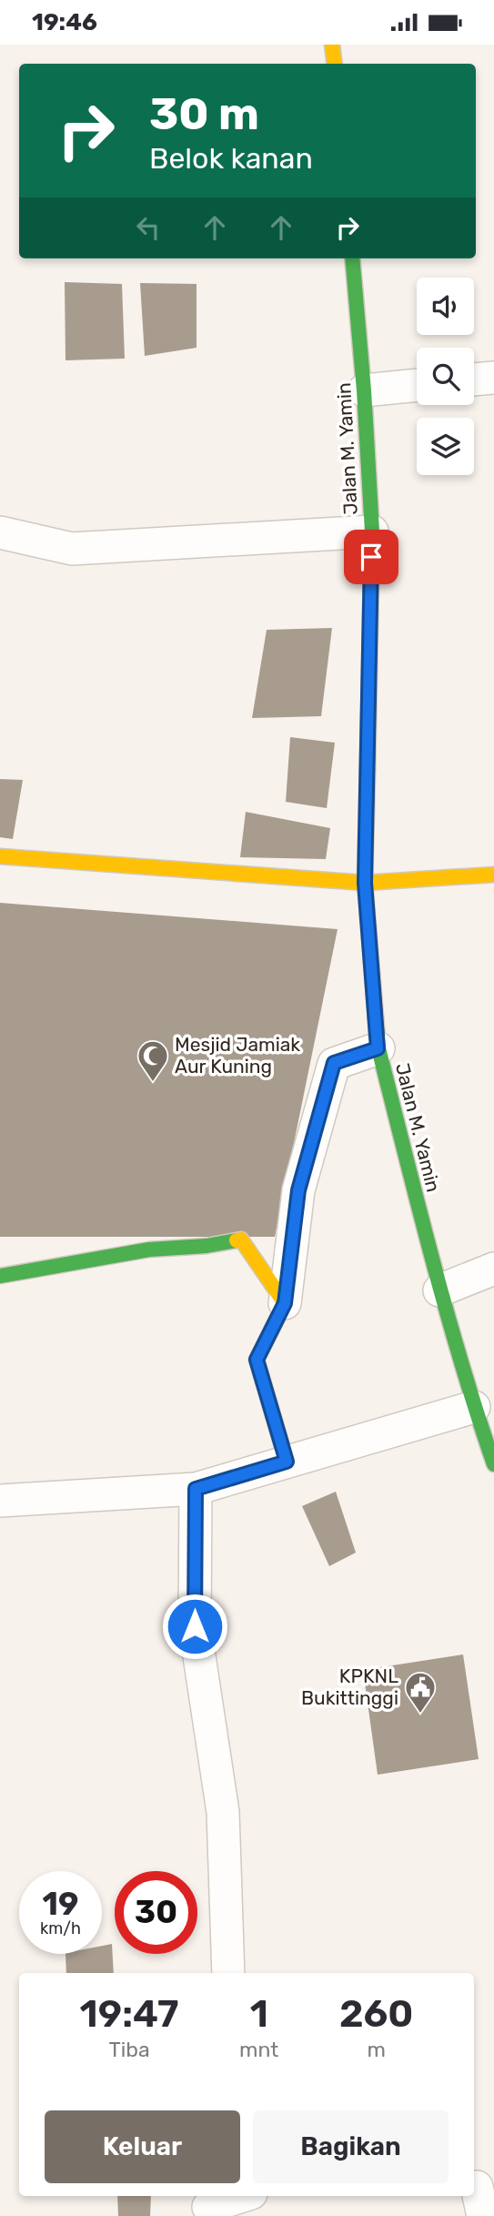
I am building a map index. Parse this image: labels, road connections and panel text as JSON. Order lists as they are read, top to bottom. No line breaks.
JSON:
{"streets":{"street":["Jalan M. Yamin"]},"places":{"mosque":["Mesjid Jamiak Aur Kuning"],"public building":["KPKNL Bukittinggi"]},"page":{"status":"19:46","turn":["30 m","Belok kanan"],"speed":"19 km/h","limit":"30","eta":["19:47","Tiba","1","mnt","260","m"],"buttons":["Keluar","Bagikan"]}}
